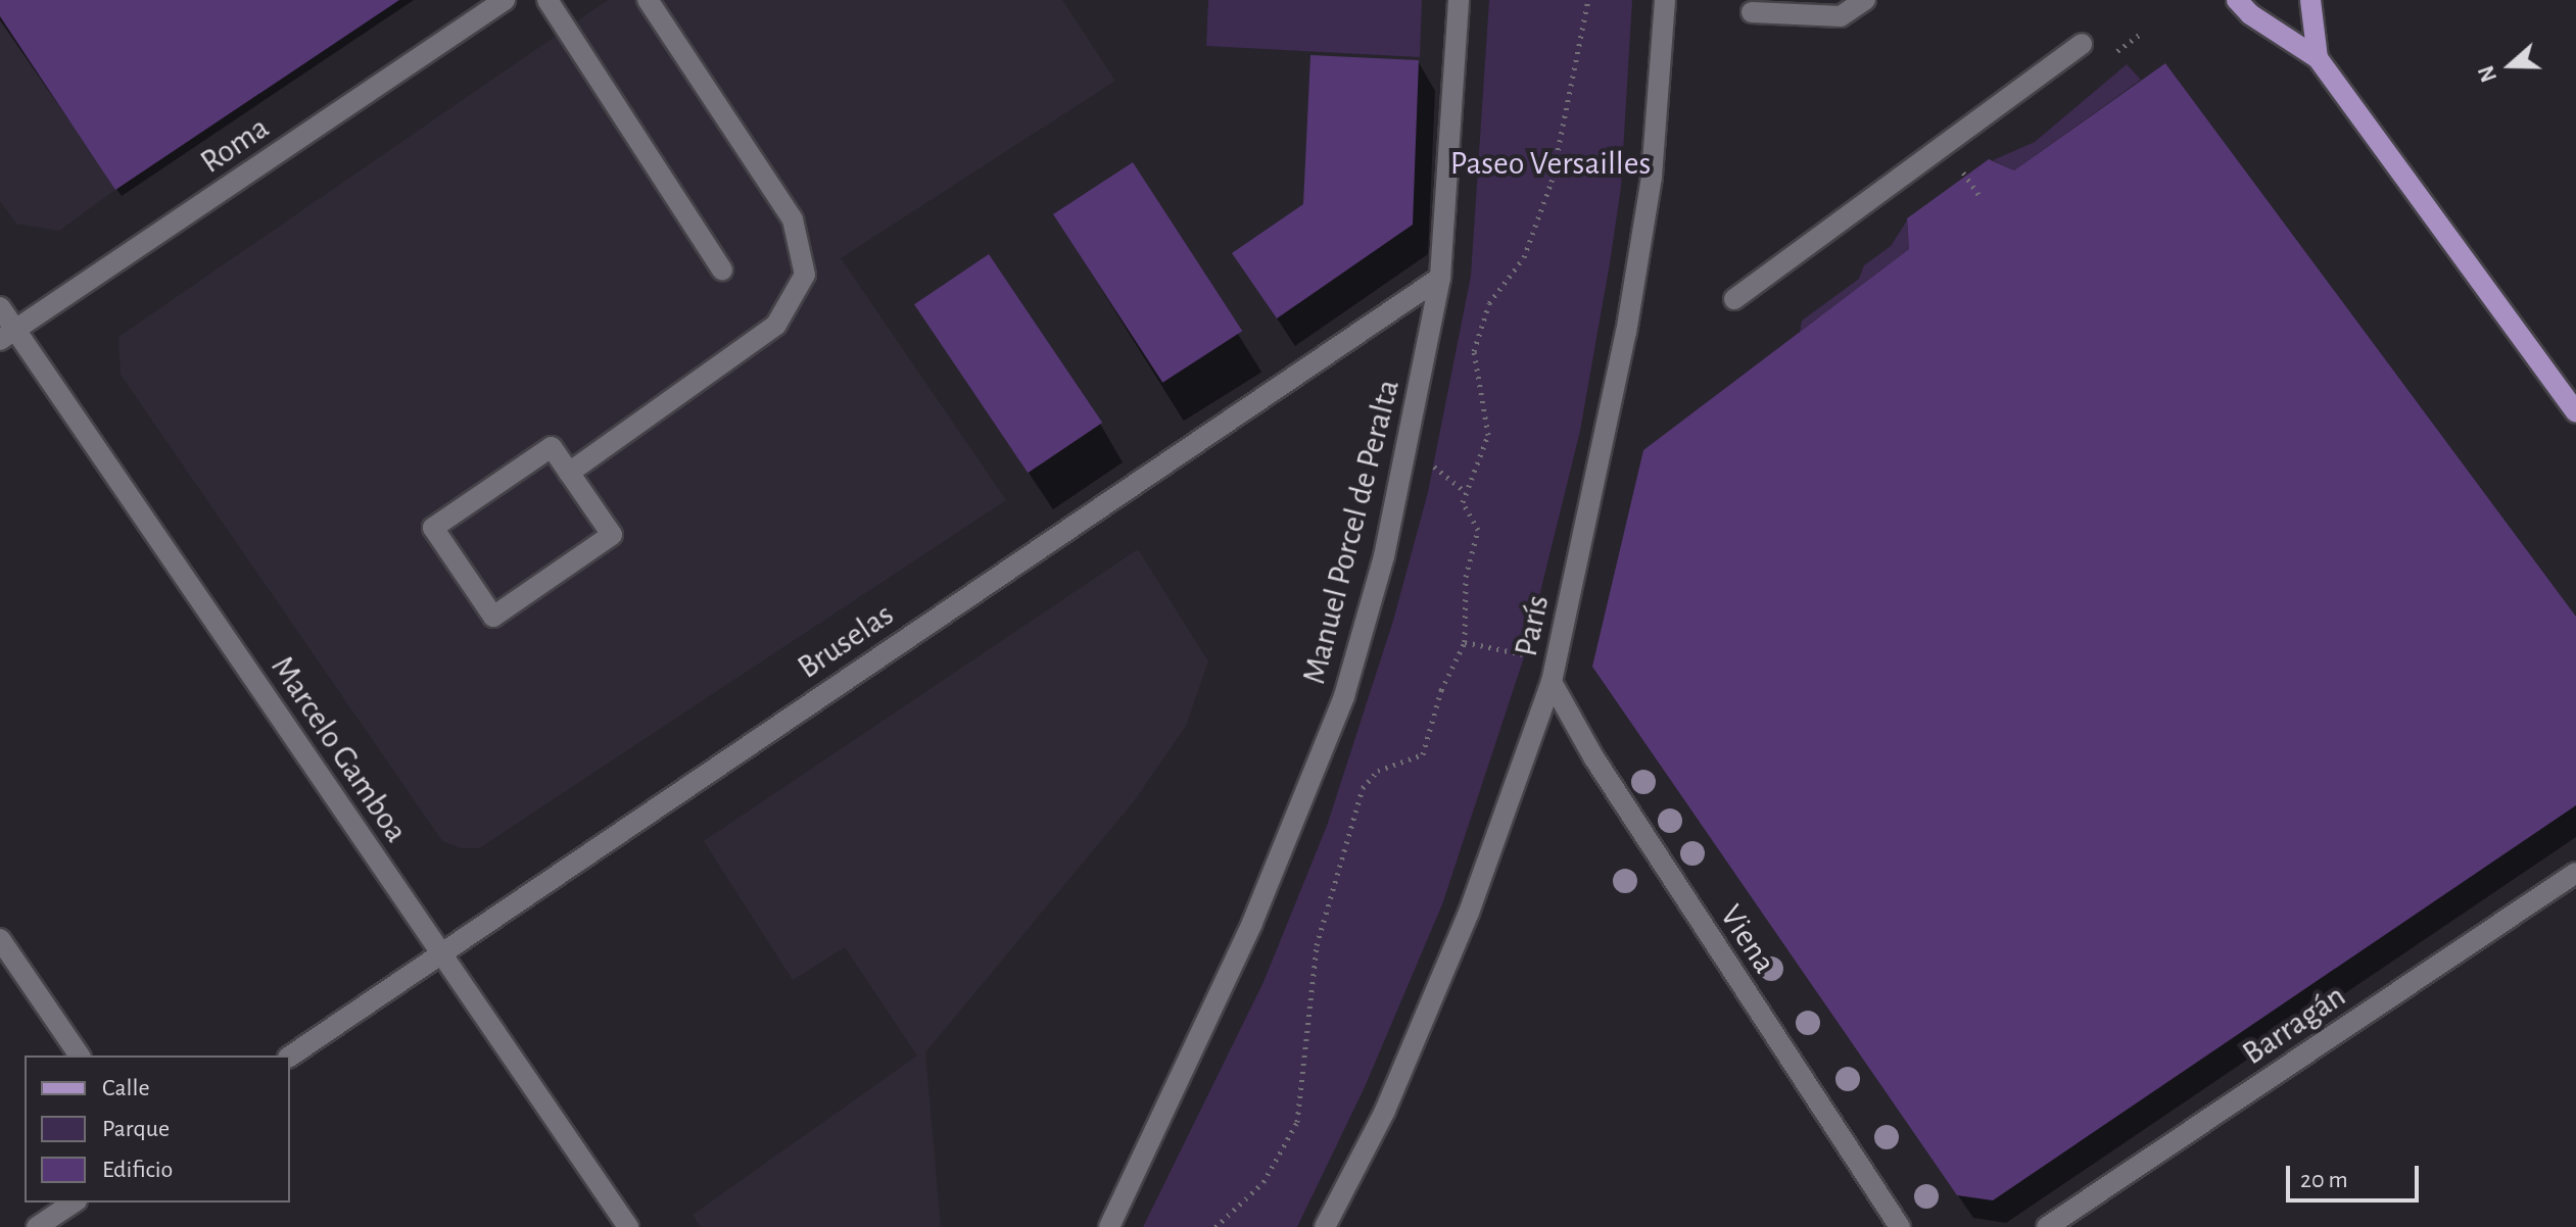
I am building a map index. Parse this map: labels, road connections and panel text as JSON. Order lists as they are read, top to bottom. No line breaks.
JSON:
{"streets":{"street":["Roma","Manuel Porcel de Peralta","París","Bruselas","Marcelo Gamboa","Viena","Barragán"]},"crossings":[["Roma","Marcelo Gamboa"],["Manuel Porcel de Peralta","Bruselas"],["París","Viena"],["Bruselas","Marcelo Gamboa"]],"parks":["Paseo Versailles"],"legend":["Calle","Parque","Edificio"],"scale_bar":"20 m","north":"left"}
